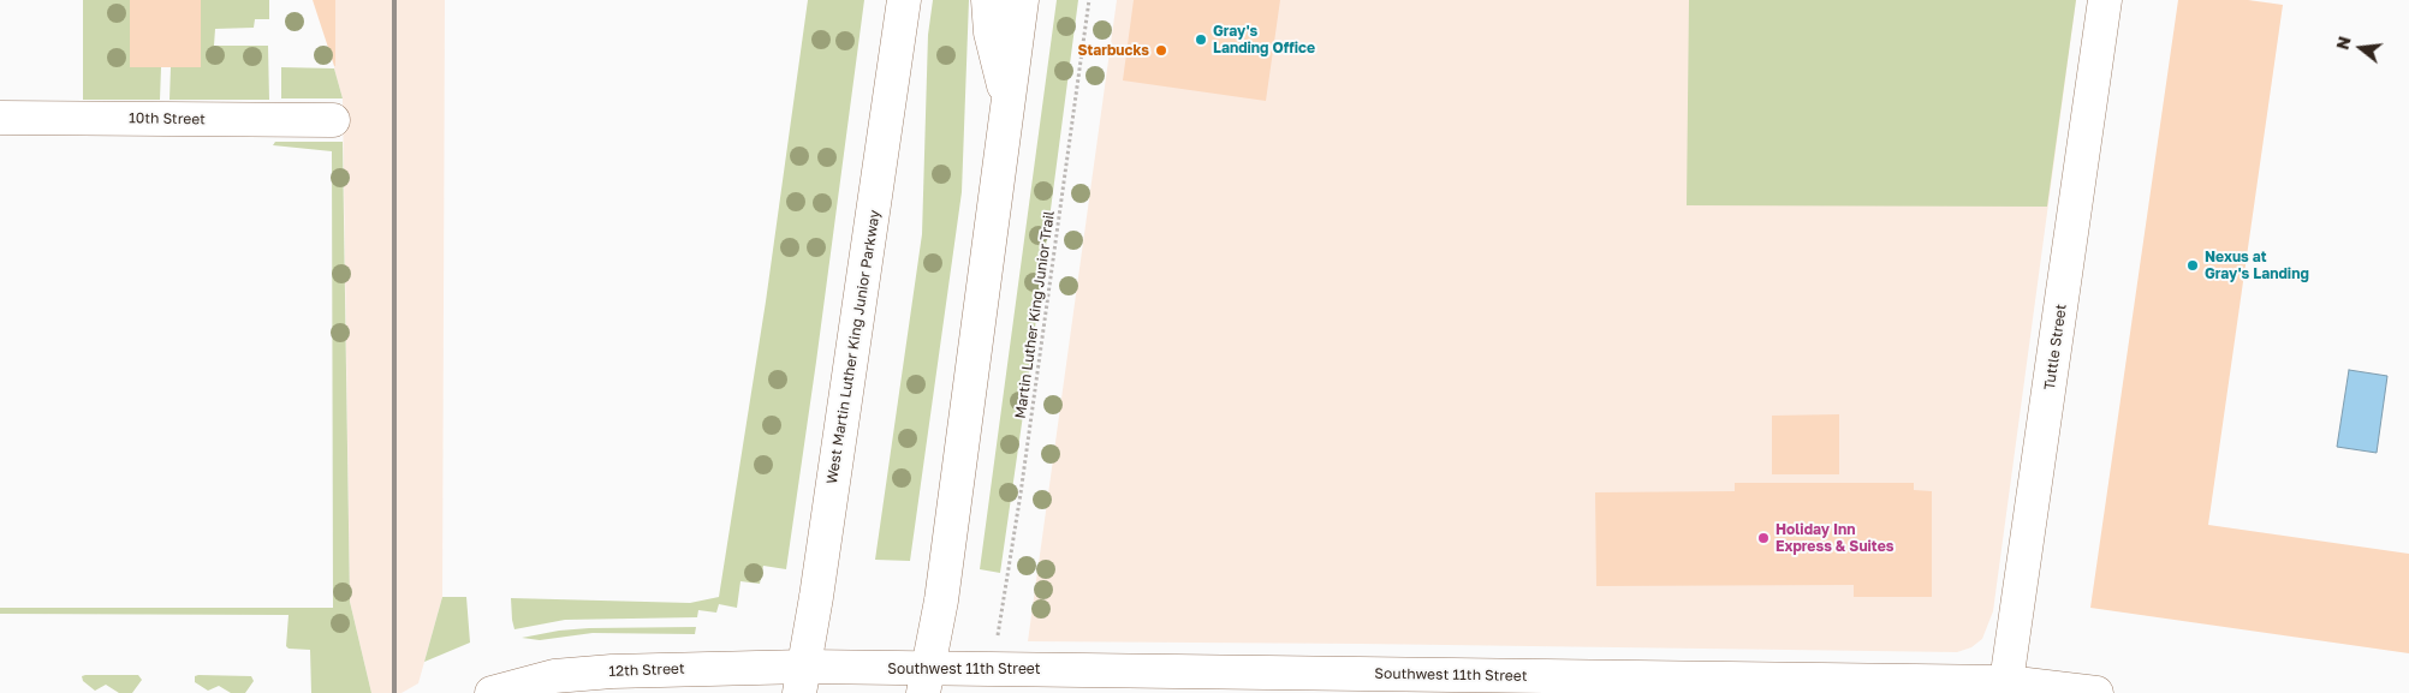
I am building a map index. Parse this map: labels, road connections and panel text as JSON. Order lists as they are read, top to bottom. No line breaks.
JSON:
{"streets":{"street":["10th Street","West Martin Luther King Junior Parkway","Tuttle Street","Southwest 11th Street","12th Street"],"path":["Martin Luther King Junior Trail"]},"crossings":[["West Martin Luther King Junior Parkway","Southwest 11th Street"],["West Martin Luther King Junior Parkway","12th Street"],["Tuttle Street","Southwest 11th Street"],["Southwest 11th Street","12th Street"]],"places":["Gray's Landing Office","Starbucks","Nexus at Gray's Landing","Holiday Inn Express & Suites"],"north":"left"}
